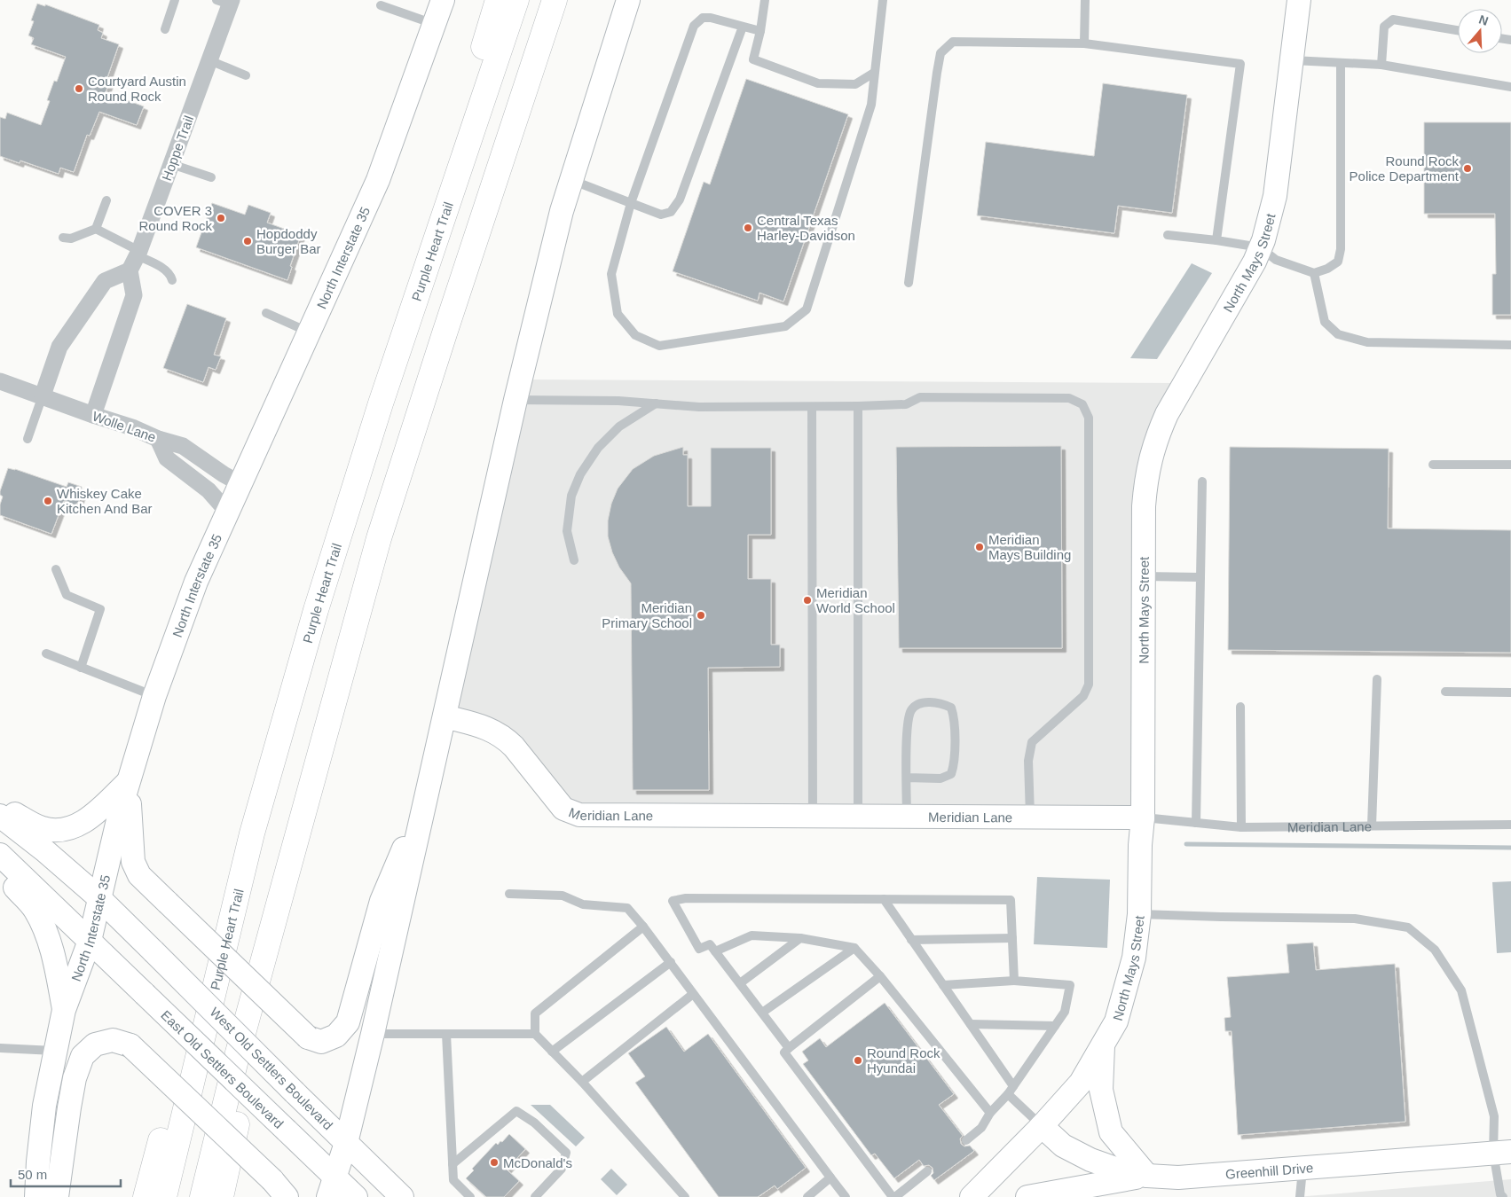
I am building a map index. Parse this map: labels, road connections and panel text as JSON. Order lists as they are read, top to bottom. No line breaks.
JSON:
{"streets":{"highway":["Purple Heart Trail"],"main road":["North Interstate 35","North Mays Street","Meridian Lane","East Old Settlers Boulevard","West Old Settlers Boulevard","Greenhill Drive"],"street":["Hoppe Trail","Wolle Lane"]},"crossings":[["Hoppe Trail","Wolle Lane"],["North Interstate 35","Wolle Lane"],["North Interstate 35","East Old Settlers Boulevard"],["North Interstate 35","West Old Settlers Boulevard"],["North Mays Street","Meridian Lane"],["North Mays Street","Greenhill Drive"]],"places":["Courtyard Austin Round Rock","Round Rock Police Department","COVER 3 Round Rock","Central Texas Harley-Davidson","Hopdoddy Burger Bar","Whiskey Cake Kitchen And Bar","Meridian Mays Building","Meridian World School","Meridian Primary School","Round Rock Hyundai","McDonald's"],"scale_bar":"50 m","north":"top"}
